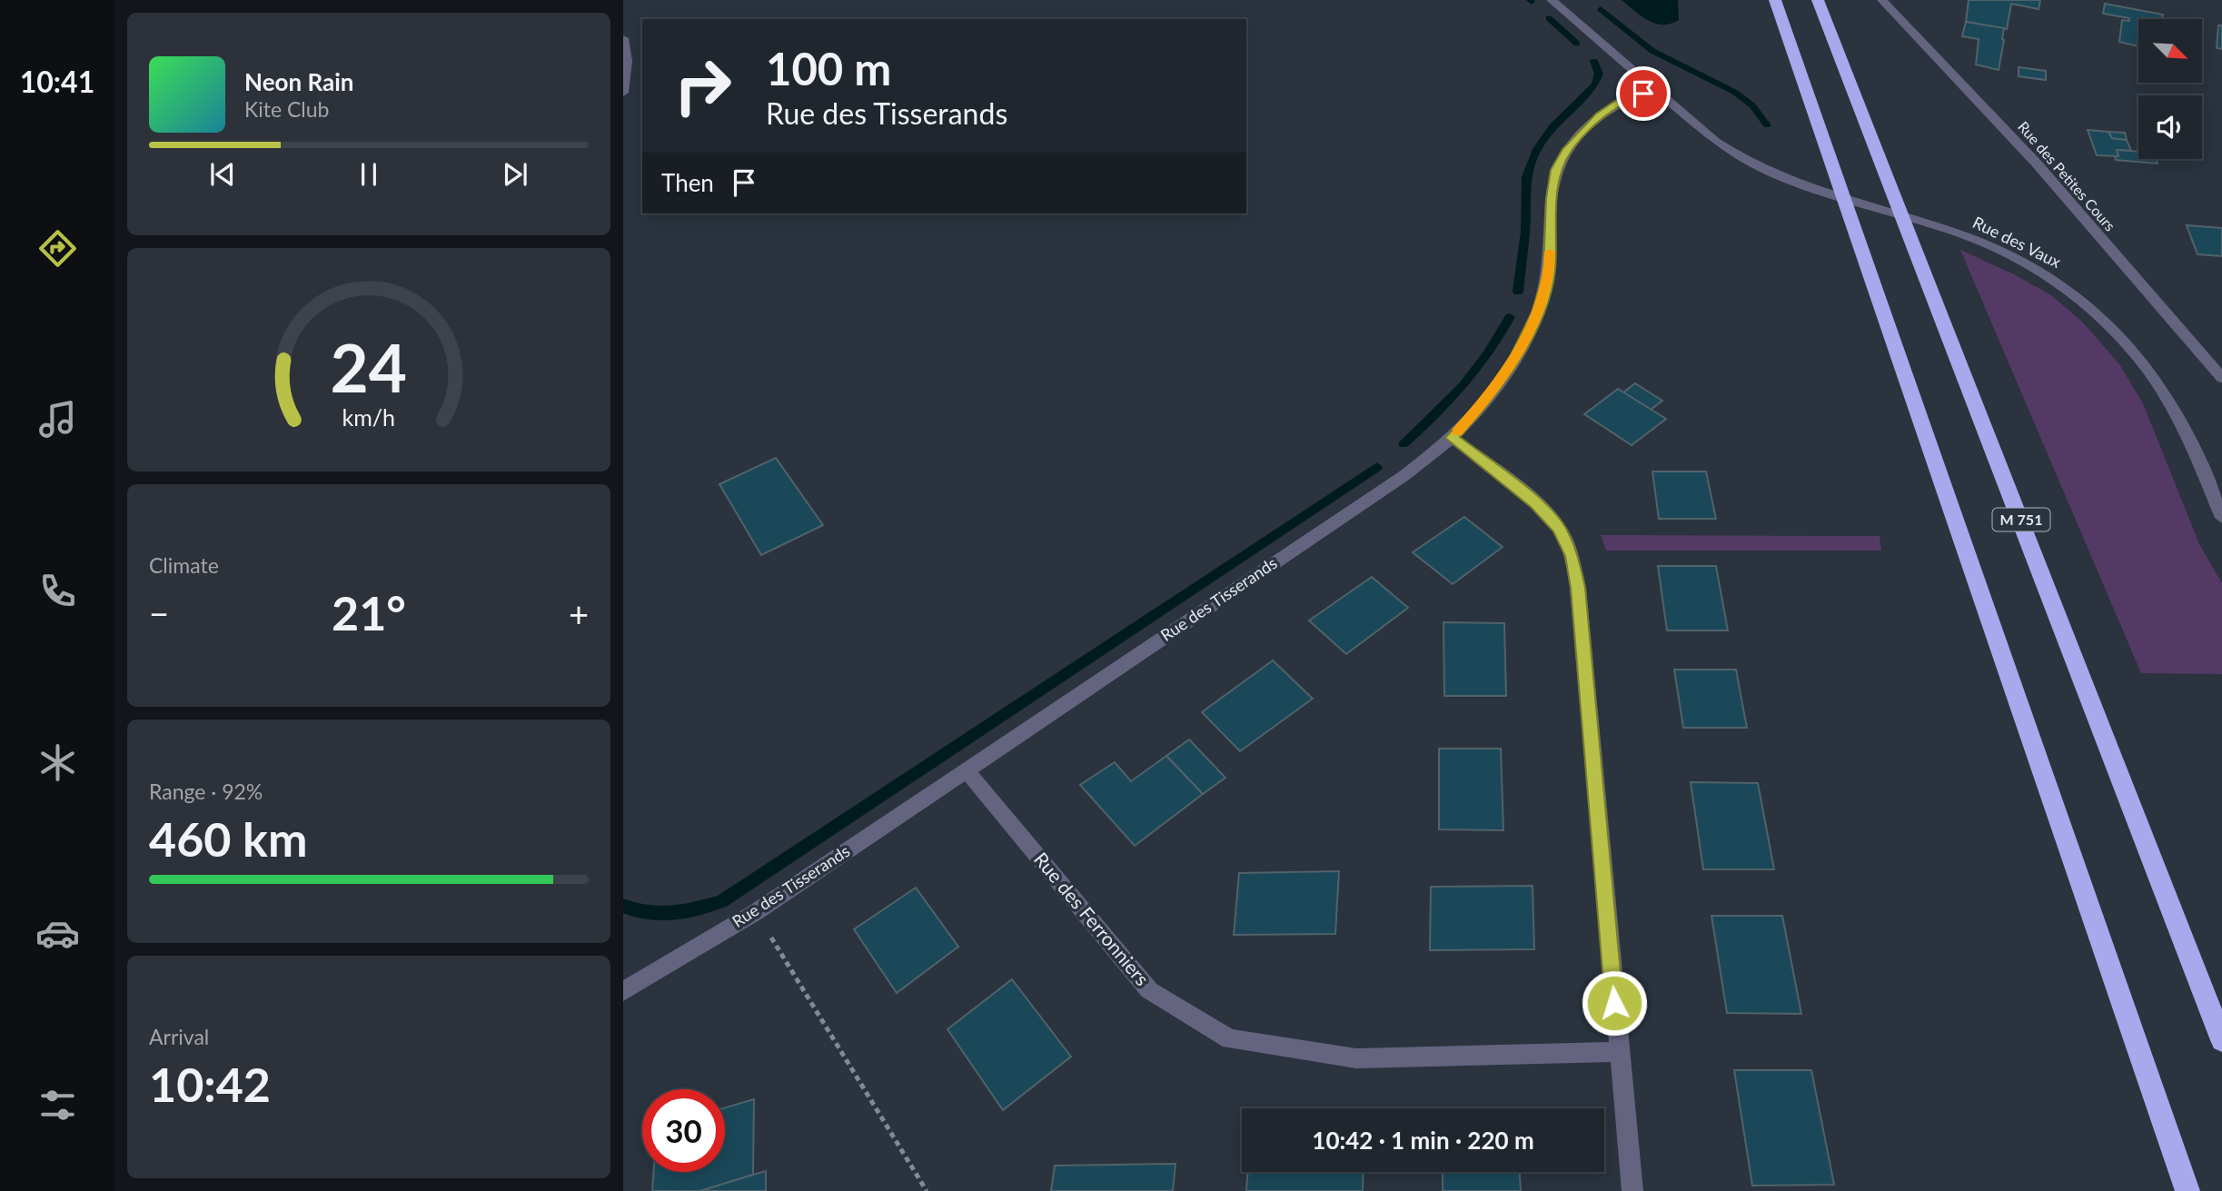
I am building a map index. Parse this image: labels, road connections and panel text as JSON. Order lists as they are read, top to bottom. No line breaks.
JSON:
{"streets":{"highway":["M 751"],"street":["Rue des Petites Cours","Rue des Vaux","Rue des Tisserands","Rue des Ferronniers"]},"crossings":[["Rue des Vaux","Rue des Tisserands"],["Rue des Tisserands","Rue des Ferronniers"]],"north":"bottom right","page":{"tabs":"10:41","turn":["100 m","Rue des Tisserands"],"song":["Neon Rain","Kite Club"],"then":"Then","tile":["Climate",["Range · 92%","460 km"],["Arrival","10:42"]],"heat":["−","21°","+"],"limit":"30","trip":"10:42 · 1 min · 220 m","gauge":["24","km/h"]}}
